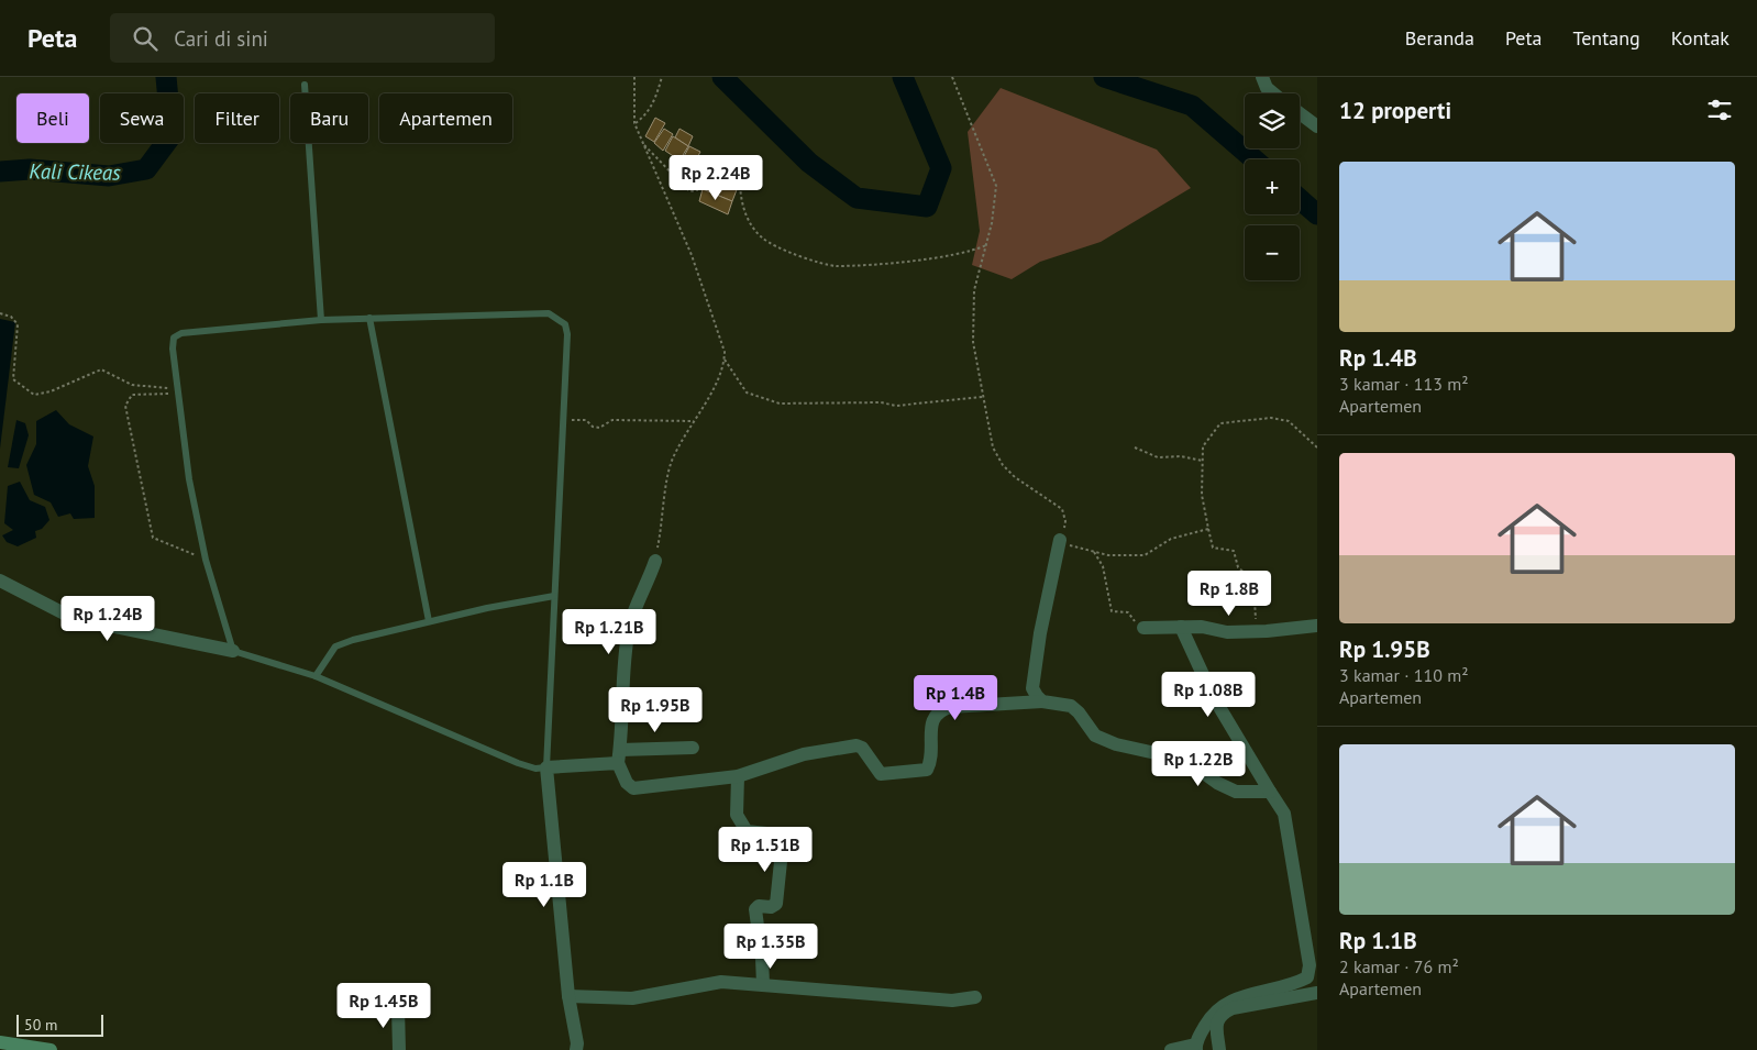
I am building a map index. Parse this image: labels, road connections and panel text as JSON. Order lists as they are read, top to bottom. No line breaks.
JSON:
{"water":["Kali Cikeas"],"scale_bar":"50 m","page":{"header":"Peta","search":"Cari di sini","nav":["Beranda","Peta","Tentang","Kontak"],"heading":"12 properti","map_buttons":["+","−"],"chip":["Beli","Sewa","Filter","Baru","Apartemen"],"list":[{"name":"Rp 1.4B","note":"3 kamar · 113 m² · Apartemen"},{"name":"Rp 1.95B","note":"3 kamar · 110 m² · Apartemen"},{"name":"Rp 1.1B","note":"2 kamar · 76 m² · Apartemen"}],"price":["Rp 2.24B","Rp 1.8B","Rp 1.24B","Rp 1.21B","Rp 1.08B","Rp 1.4B","Rp 1.95B","Rp 1.22B","Rp 1.51B","Rp 1.1B","Rp 1.35B","Rp 1.45B"],"scale":"50 m"}}
